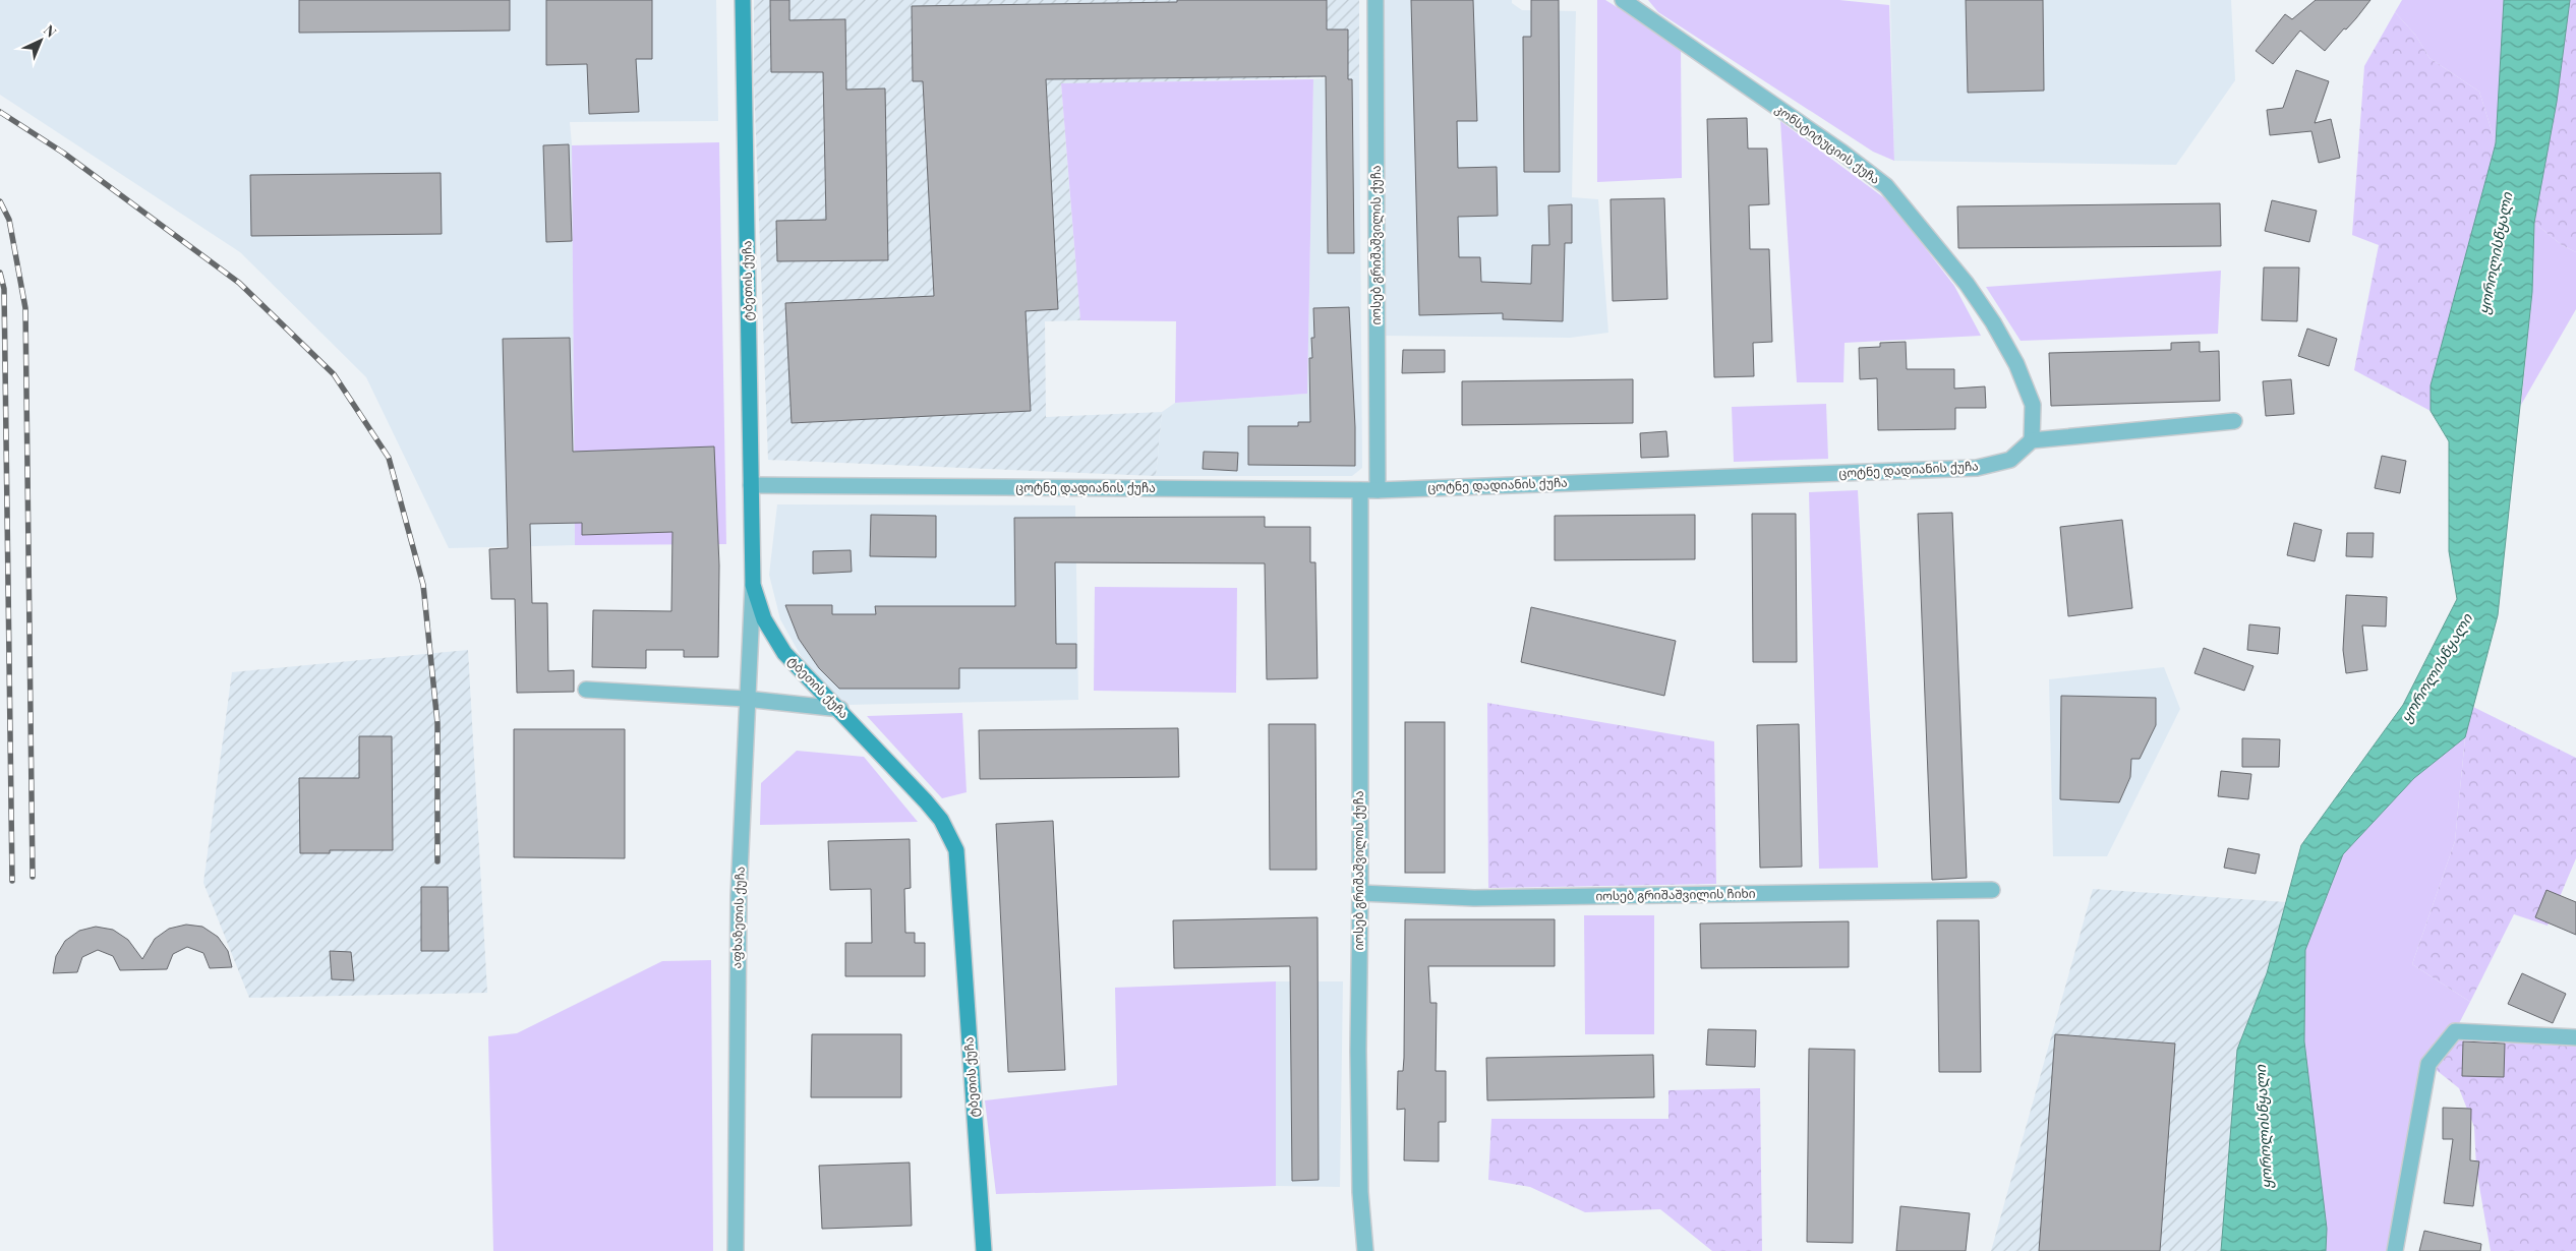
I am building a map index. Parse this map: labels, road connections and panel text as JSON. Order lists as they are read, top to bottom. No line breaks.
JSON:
{"streets":{"street":["კონსტიტუციის ქუჩა","იოსებ გრიშაშვილის ქუჩა","ტბეთის ქუჩა","ცოტნე დადიანის ქუჩა","იოსებ გრიშაშვილის ჩიხი","აფხაზეთის ქუჩა"]},"crossings":[["კონსტიტუციის ქუჩა","ცოტნე დადიანის ქუჩა"],["იოსებ გრიშაშვილის ქუჩა","ცოტნე დადიანის ქუჩა"],["იოსებ გრიშაშვილის ქუჩა","იოსებ გრიშაშვილის ჩიხი"],["ტბეთის ქუჩა","ცოტნე დადიანის ქუჩა"],["ტბეთის ქუჩა","აფხაზეთის ქუჩა"]],"water":["ყოროლისწყალი"],"north":"top right"}
